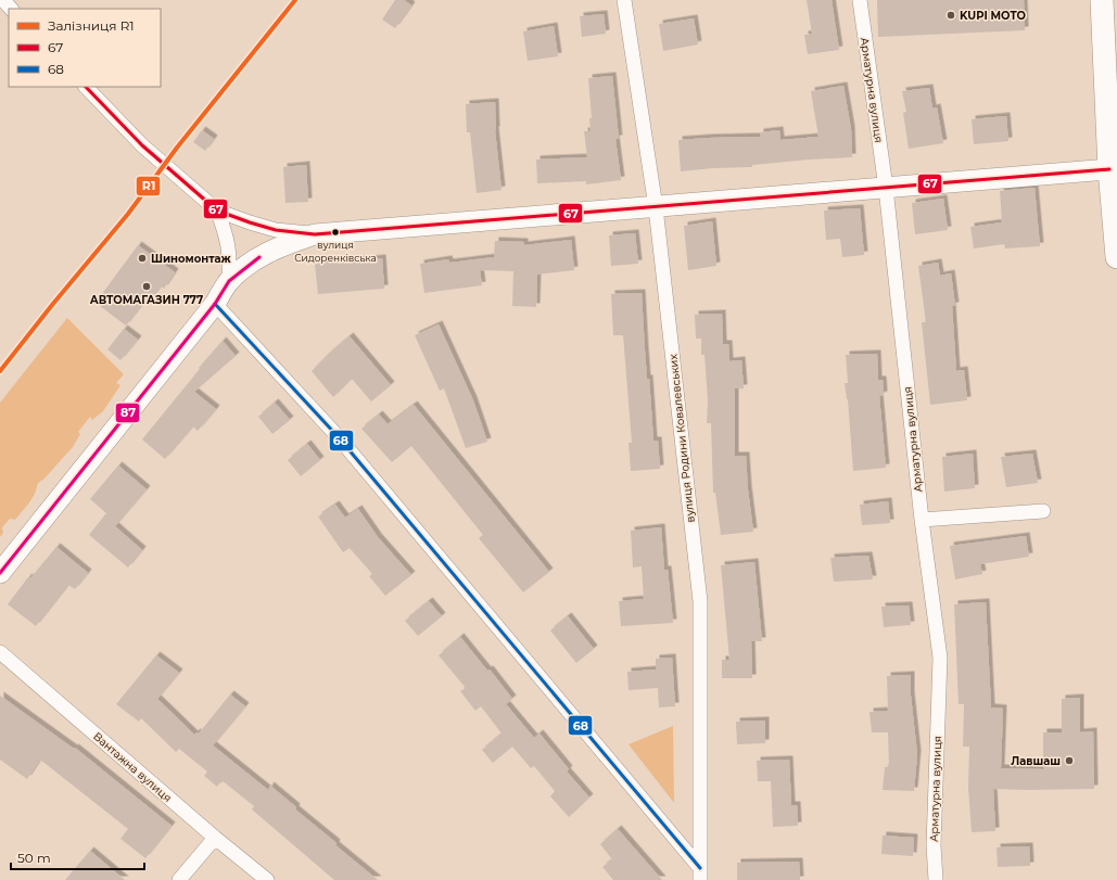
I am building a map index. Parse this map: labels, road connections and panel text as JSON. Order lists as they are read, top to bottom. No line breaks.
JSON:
{"streets":{"street":["Арматурна вулиця","вулиця Родини Ковалевських","Вантажна вулиця"]},"places":["KUPI MOTO","вулиця Сидоренківська","Шиномонтаж","АВТОМАГАЗИН 777","Лавшаш"],"lines":["rail line R1","transit line 67","transit line 87","transit line 68"],"legend":["Залізниця R1","67","68"],"scale_bar":"50 m"}
